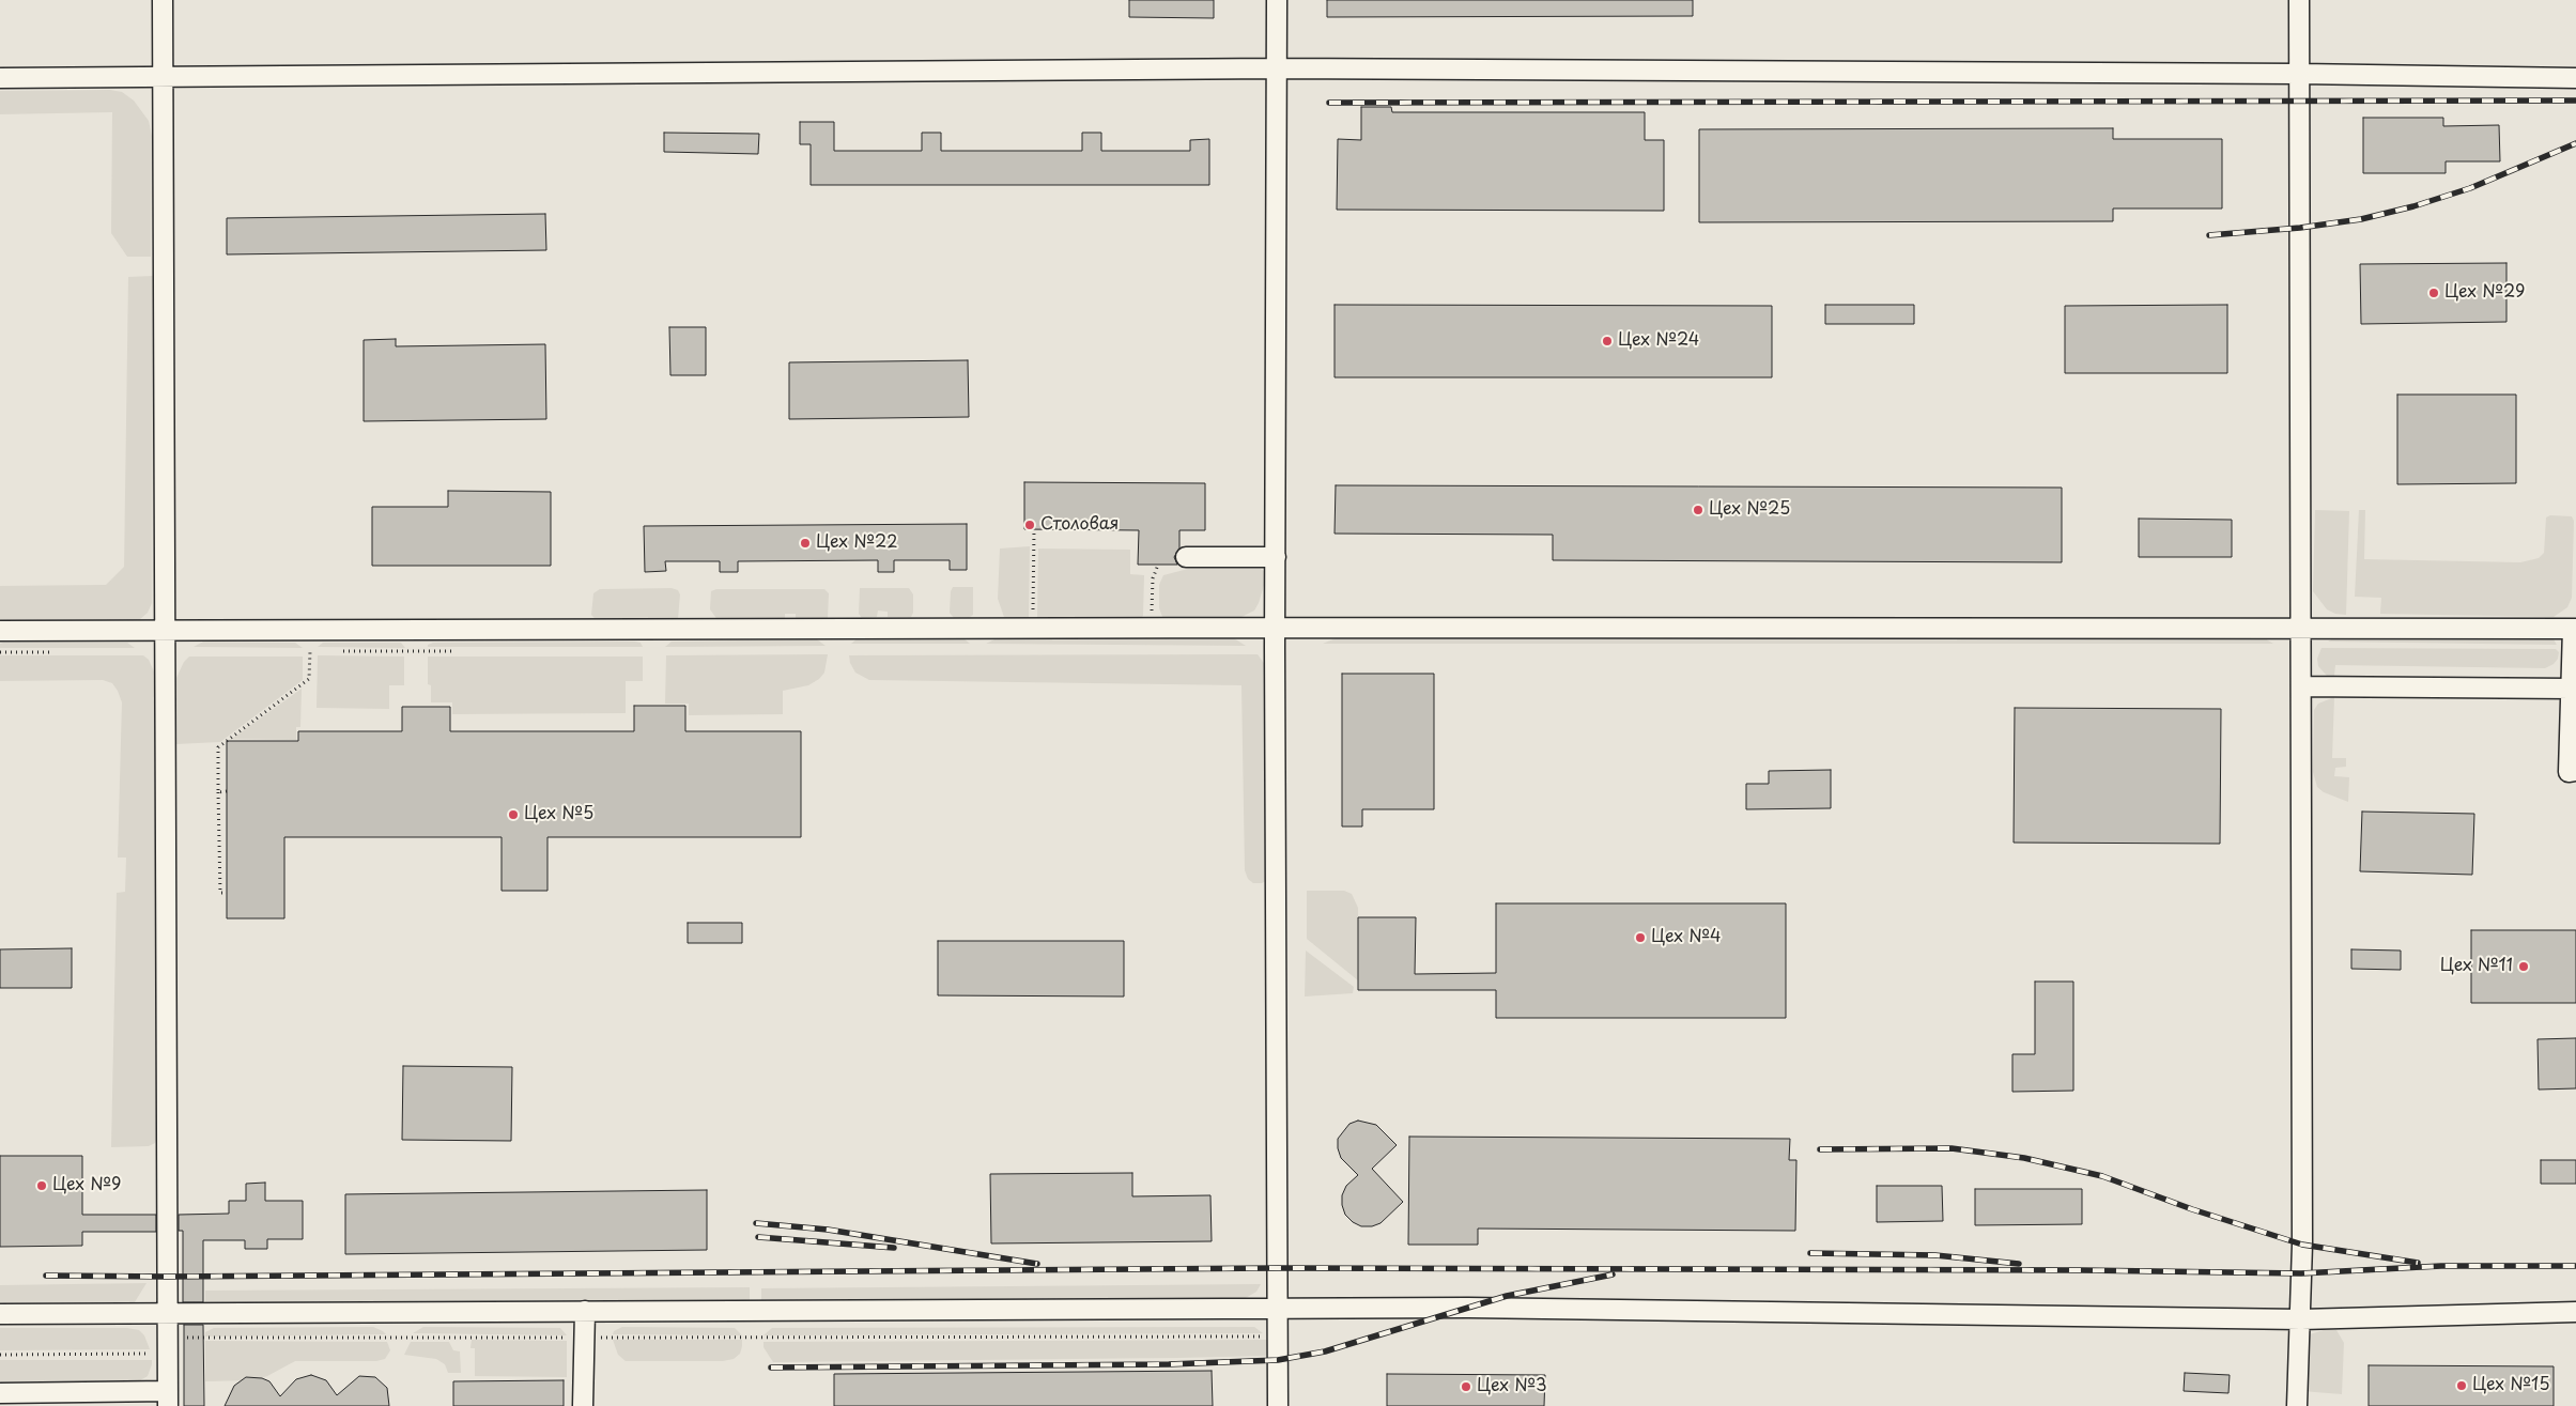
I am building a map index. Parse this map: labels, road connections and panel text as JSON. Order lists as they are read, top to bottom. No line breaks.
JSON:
{"places":["Цех №29","Цех №24","Цех №25","Столовая","Цех №22","Цех №5","Цех №4","Цех №11","Цех №9","Цех №15","Цех №3"]}
